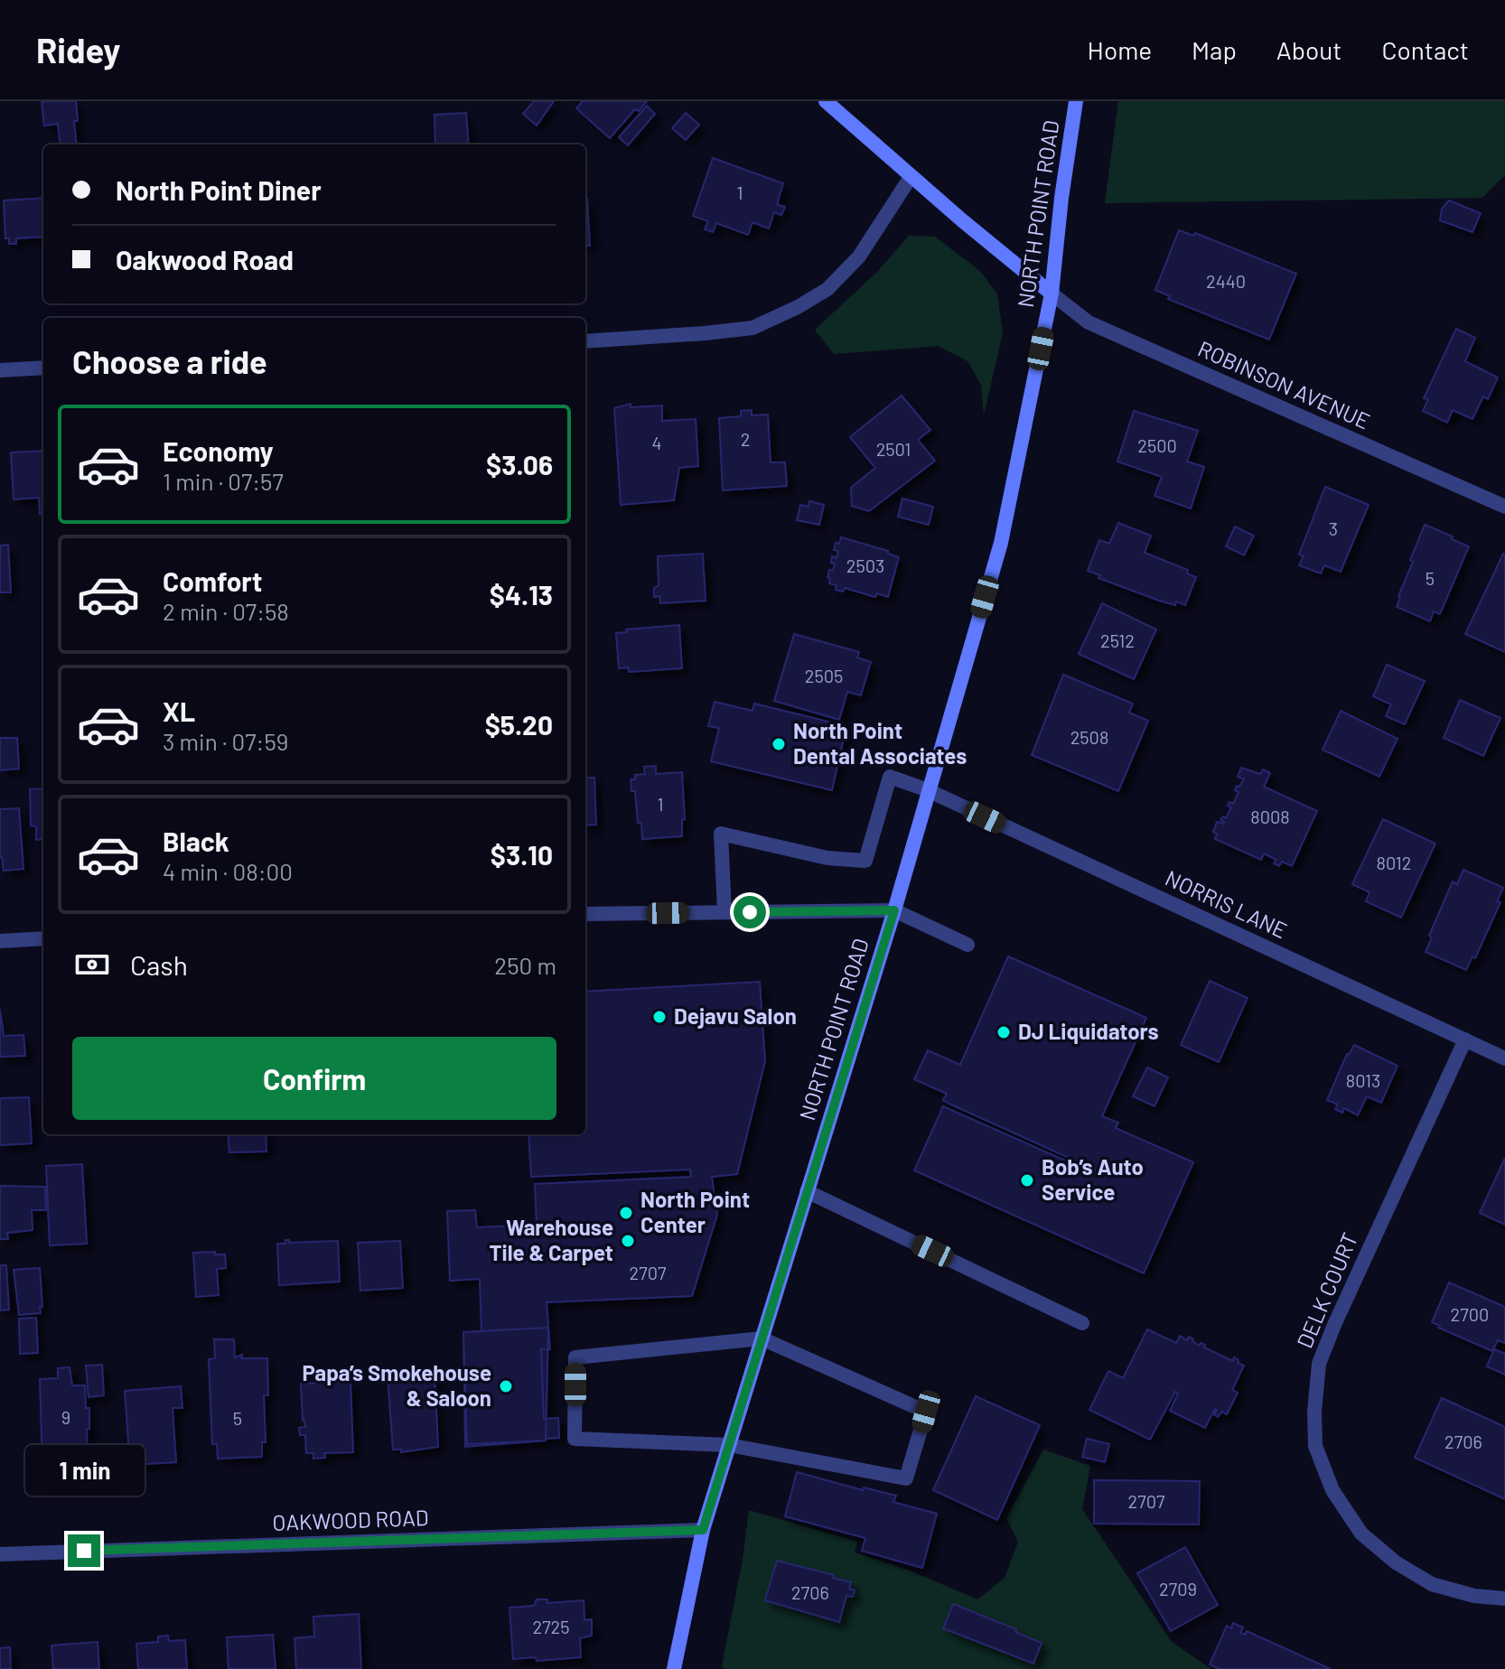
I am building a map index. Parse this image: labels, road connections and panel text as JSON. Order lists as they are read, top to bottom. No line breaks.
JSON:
{"streets":{"street":["NORTH POINT ROAD","ROBINSON AVENUE","NORRIS LANE","DELK COURT","OAKWOOD ROAD"]},"crossings":[["NORTH POINT ROAD","ROBINSON AVENUE"],["NORTH POINT ROAD","NORRIS LANE"],["NORTH POINT ROAD","OAKWOOD ROAD"],["NORRIS LANE","DELK COURT"]],"places":["North Point Dental Associates","Dejavu Salon","DJ Liquidators","Bob’s Auto Service","North Point Center","Warehouse Tile & Carpet","Papa’s Smokehouse & Saloon"],"house_numbers":["1","2440","2","4","2500","2501","3","2503","5","2512","2505","2508","1","8008","8012","8013","2707","2700","9","5","2706","2707","2709","2706","2725"],"page":{"header":"Ridey","nav":["Home","Map","About","Contact"],"banner":["North Point Diner","Oakwood Road"],"heading":"Choose a ride","list":[{"name":"Economy","note":"1 min · 07:57","value":"$3.06"},{"name":"Comfort","note":"2 min · 07:58","value":"$4.13"},{"name":"XL","note":"3 min · 07:59","value":"$5.20"},{"name":"Black","note":"4 min · 08:00","value":"$3.10"}],"pay":["Cash","250 m"],"buttons":"Confirm","bubble":"1 min"}}
